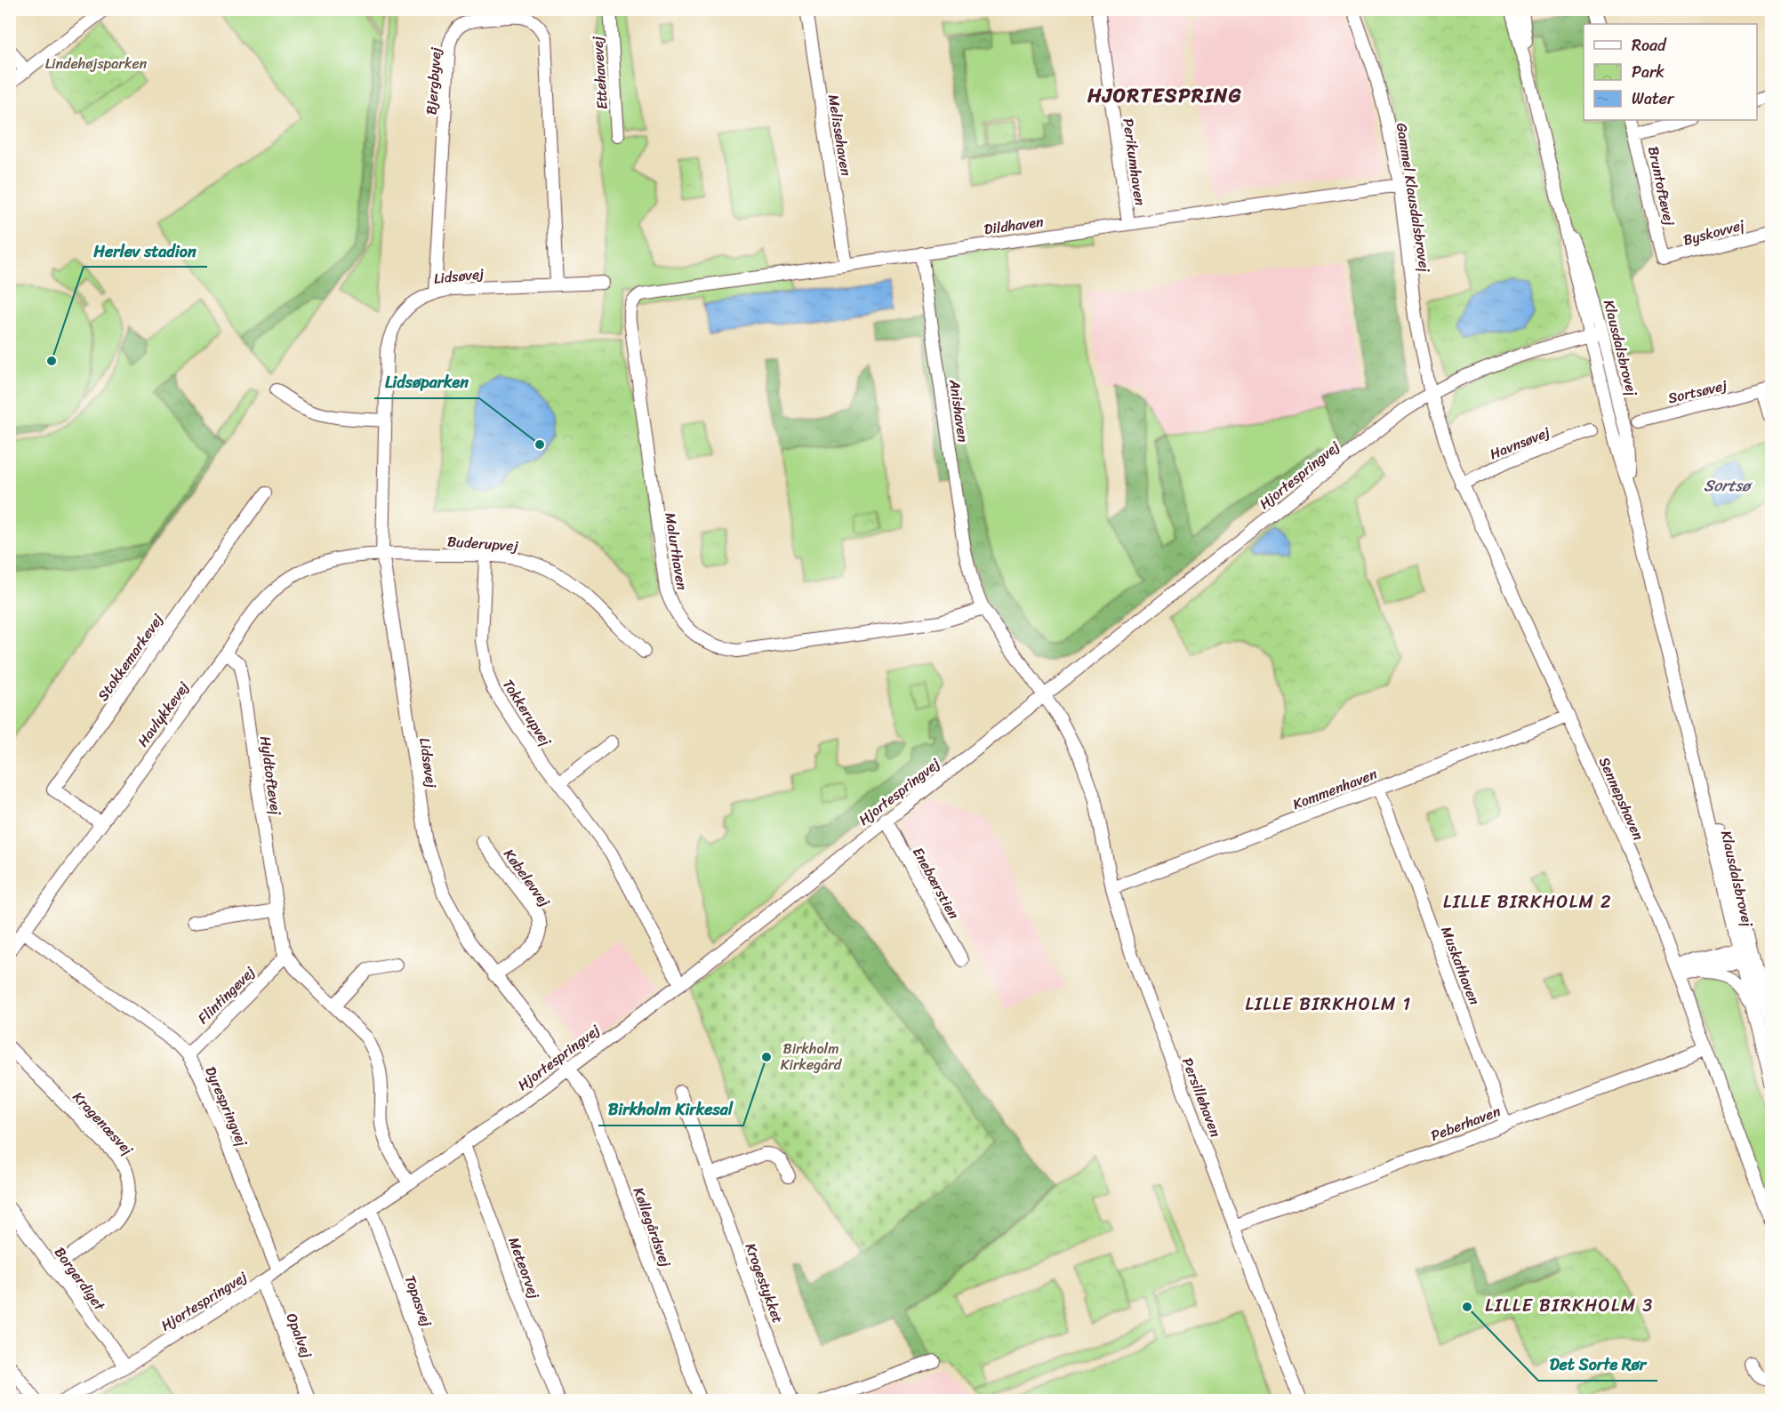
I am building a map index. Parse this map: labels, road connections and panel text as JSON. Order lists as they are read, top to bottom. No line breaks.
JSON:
{"streets":{"street":["Ettehavevej","Bjergbyvej","Melissehaven","Perikumhaven","Bruntoftevej","Gammel Klausdalsbrovej","Dildhaven","Byskovvej","Lidsøvej","Klausdalsbrovej","Sortsøvej","Anishaven","Havnsøvej","Hjortespringvej","Buderupvej","Malurthaven","Stokkemarkevej","Tokkerupvej","Havlykkevej","Hyldtoftevej","Kommenhaven","Sennepshaven","Købelevvej","Enebærstien","Muskathaven","Flintingevej","Persillehaven","Dyrespringvej","Kragenæsvej","Peberhaven","Køllegårdsvej","Meteorvej","Borgerdiget","Krogestykket","Topasvej","Opalvej"]},"crossings":[["Bjergbyvej","Lidsøvej"],["Melissehaven","Dildhaven"],["Perikumhaven","Dildhaven"],["Bruntoftevej","Byskovvej"],["Gammel Klausdalsbrovej","Dildhaven"],["Gammel Klausdalsbrovej","Hjortespringvej"],["Gammel Klausdalsbrovej","Sennepshaven"],["Dildhaven","Anishaven"],["Dildhaven","Malurthaven"],["Lidsøvej","Hjortespringvej"],["Lidsøvej","Buderupvej"],["Lidsøvej","Havlykkevej"],["Lidsøvej","Købelevvej"],["Lidsøvej","Køllegårdsvej"],["Klausdalsbrovej","Hjortespringvej"],["Anishaven","Malurthaven"],["Havnsøvej","Sennepshaven"],["Hjortespringvej","Tokkerupvej"],["Hjortespringvej","Hyldtoftevej"],["Hjortespringvej","Sennepshaven"],["Hjortespringvej","Enebærstien"],["Hjortespringvej","Persillehaven"],["Hjortespringvej","Dyrespringvej"],["Hjortespringvej","Køllegårdsvej"],["Hjortespringvej","Meteorvej"],["Hjortespringvej","Borgerdiget"],["Hjortespringvej","Topasvej"],["Hjortespringvej","Opalvej"],["Buderupvej","Tokkerupvej"],["Buderupvej","Havlykkevej"],["Stokkemarkevej","Havlykkevej"],["Havlykkevej","Hyldtoftevej"],["Havlykkevej","Dyrespringvej"],["Hyldtoftevej","Flintingevej"],["Kommenhaven","Sennepshaven"],["Kommenhaven","Muskathaven"],["Kommenhaven","Persillehaven"],["Sennepshaven","Peberhaven"],["Muskathaven","Peberhaven"],["Flintingevej","Dyrespringvej"],["Persillehaven","Peberhaven"],["Kragenæsvej","Borgerdiget"]],"districts":["HJORTESPRING","LILLE BIRKHOLM 2","LILLE BIRKHOLM 1","LILLE BIRKHOLM 3"],"water":["Sortsø"],"parks":["Lindehøjsparken","Birkholm Kirkegård"],"places":["Herlev stadion","Lidsøparken","Birkholm Kirkesal","Det Sorte Rør"],"legend":["Road","Park","Water"]}
